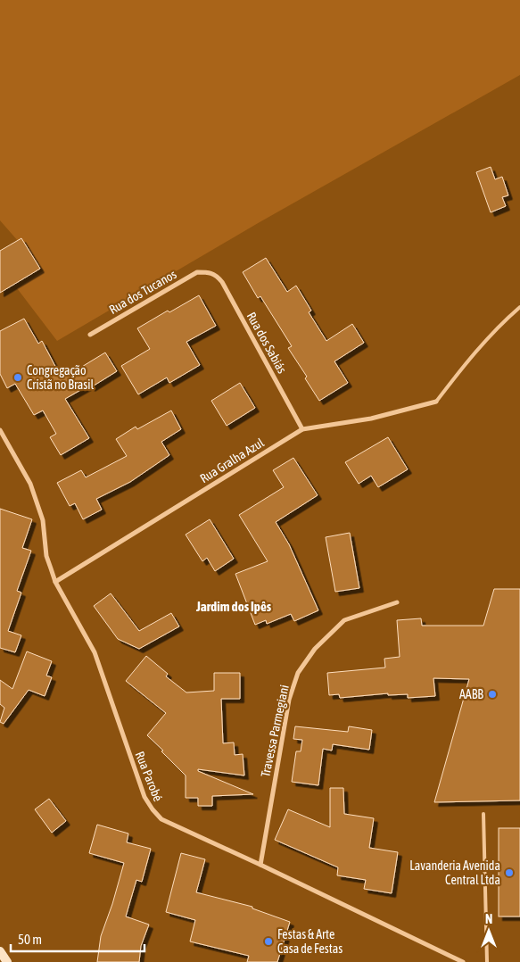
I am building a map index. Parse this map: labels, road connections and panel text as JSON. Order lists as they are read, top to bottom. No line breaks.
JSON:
{"streets":{"street":["Rua dos Tucanos","Rua dos Sabiás","Rua Gralha Azul","Travessa Parmegiani","Rua Parobé"]},"crossings":[["Rua dos Tucanos","Rua dos Sabiás"],["Rua dos Sabiás","Rua Gralha Azul"],["Rua Gralha Azul","Rua Parobé"],["Travessa Parmegiani","Rua Parobé"]],"districts":["Jardim dos Ipês"],"places":["Congregação Cristã no Brasil","AABB","Lavanderia Avenida Central Ltda","Festas & Arte Casa de Festas"],"scale_bar":"50 m","north":"top"}
